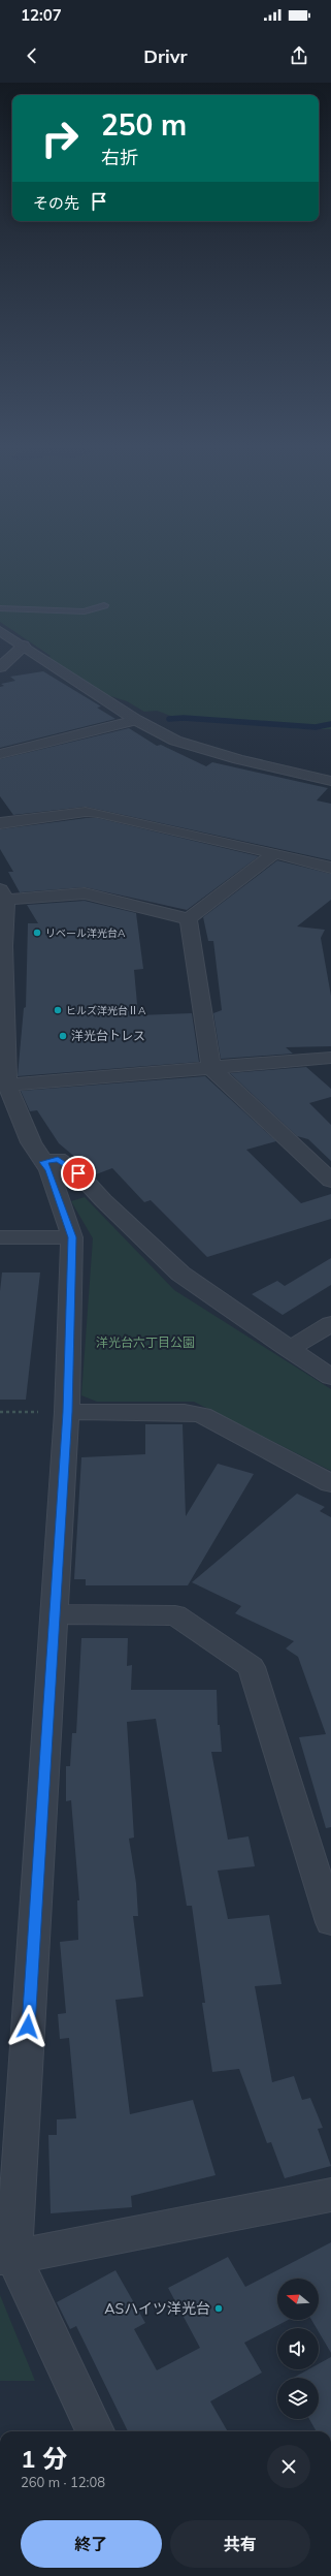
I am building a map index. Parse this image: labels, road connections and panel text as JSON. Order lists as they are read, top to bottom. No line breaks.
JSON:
{"parks":["洋光台六丁目公園"],"places":["リベール洋光台A","ヒルズ洋光台ⅡA","洋光台トレス","ASハイツ洋光台"],"north":"left","page":{"status":"12:07","header":"Drivr","turn":["250 m","右折"],"then":"その先","heading":["1 分","260 m · 12:08"],"buttons":["終了","共有"]}}
